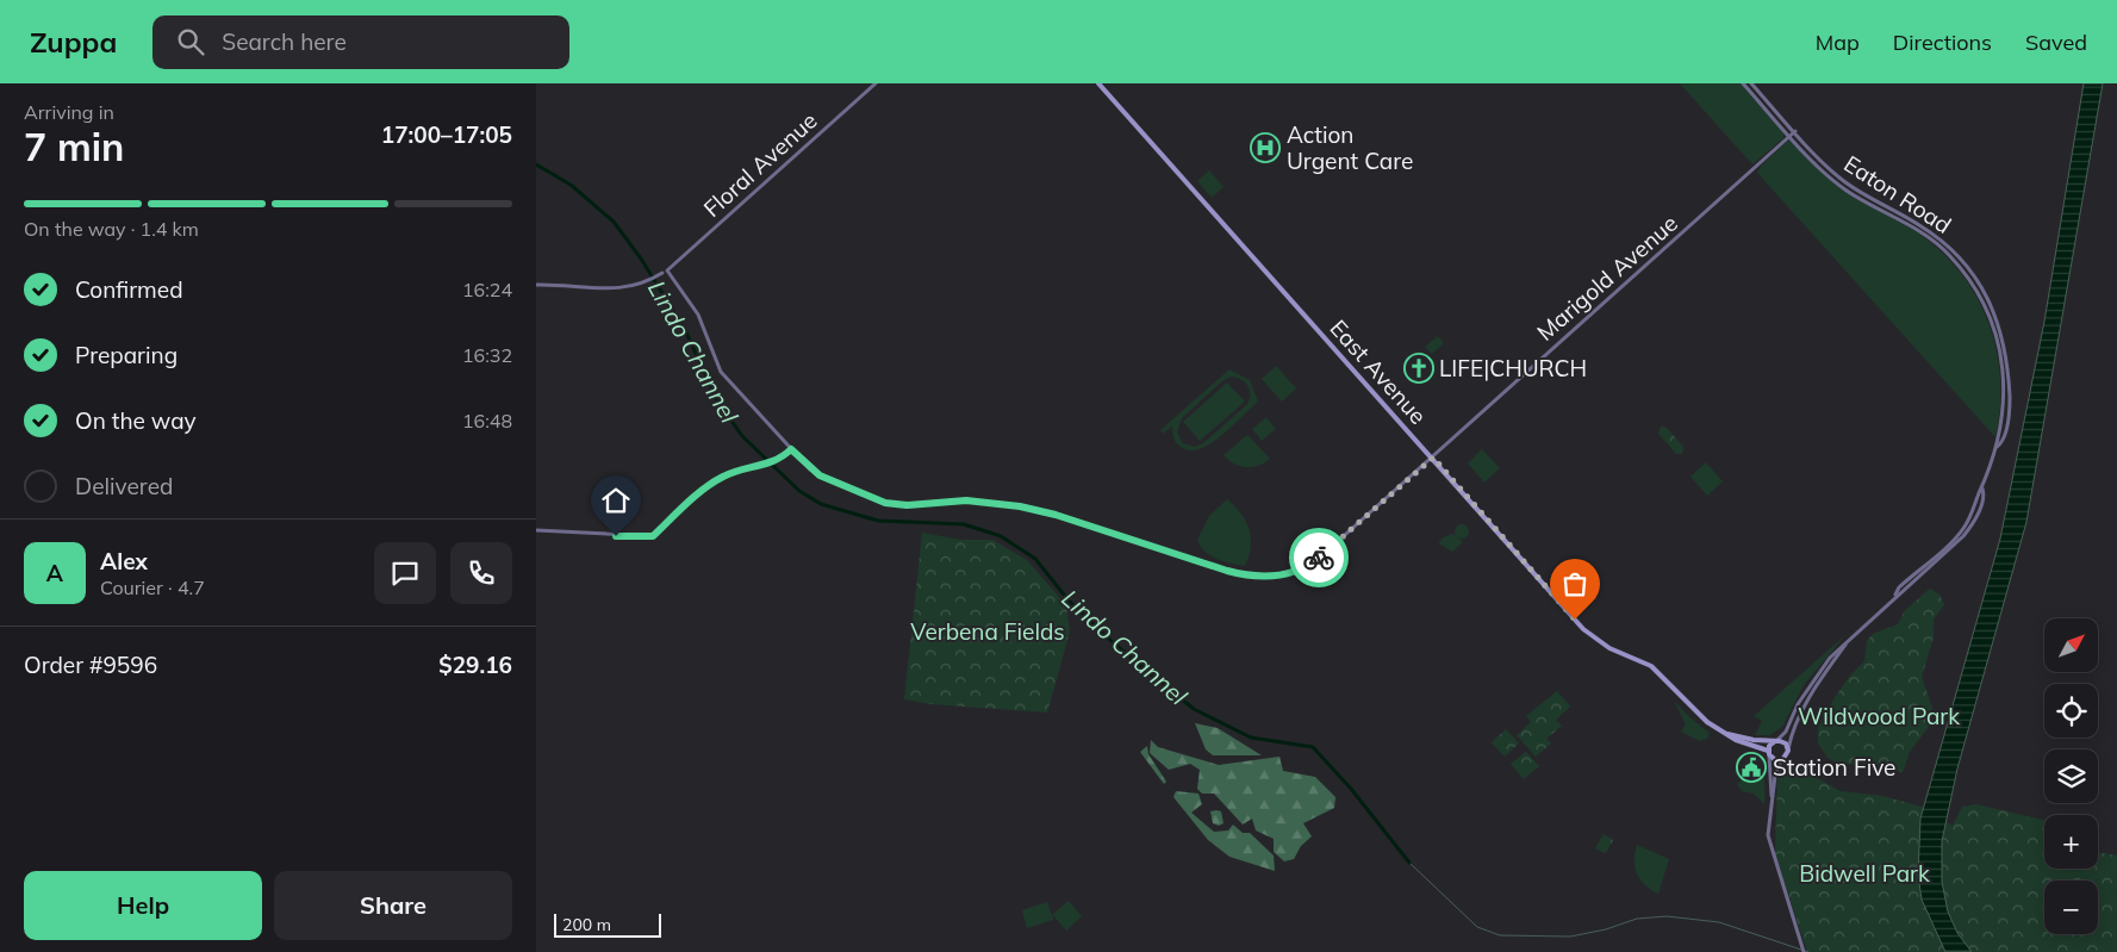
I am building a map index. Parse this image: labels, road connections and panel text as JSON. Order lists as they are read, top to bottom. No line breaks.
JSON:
{"streets":{"main road":["East Avenue"],"street":["Floral Avenue","Eaton Road","Marigold Avenue"]},"crossings":[["Floral Avenue","Marigold Avenue"],["Eaton Road","Marigold Avenue"],["Eaton Road","East Avenue"],["Marigold Avenue","East Avenue"]],"water":["Lindo Channel"],"parks":["Verbena Fields","Wildwood Park","Bidwell Park"],"places":{"hospital":["Action Urgent Care"],"church":["LIFE|CHURCH"],"public building":["Station Five"]},"scale_bar":"200 m","north":"top right","page":{"header":"Zuppa","search":"Search here","nav":["Map","Directions","Saved"],"heading":["7 min","Arriving in","17:00–17:05"],"panel":["Alex","Courier · 4.7","Order #9596","$29.16"],"bar":"On the way · 1.4 km","list":[["Confirmed","16:24"],["Preparing","16:32"],["On the way","16:48"],"Delivered"],"round":"A","map_buttons":["+","−"],"buttons":["Help","Share"],"scale":"200 m"}}
